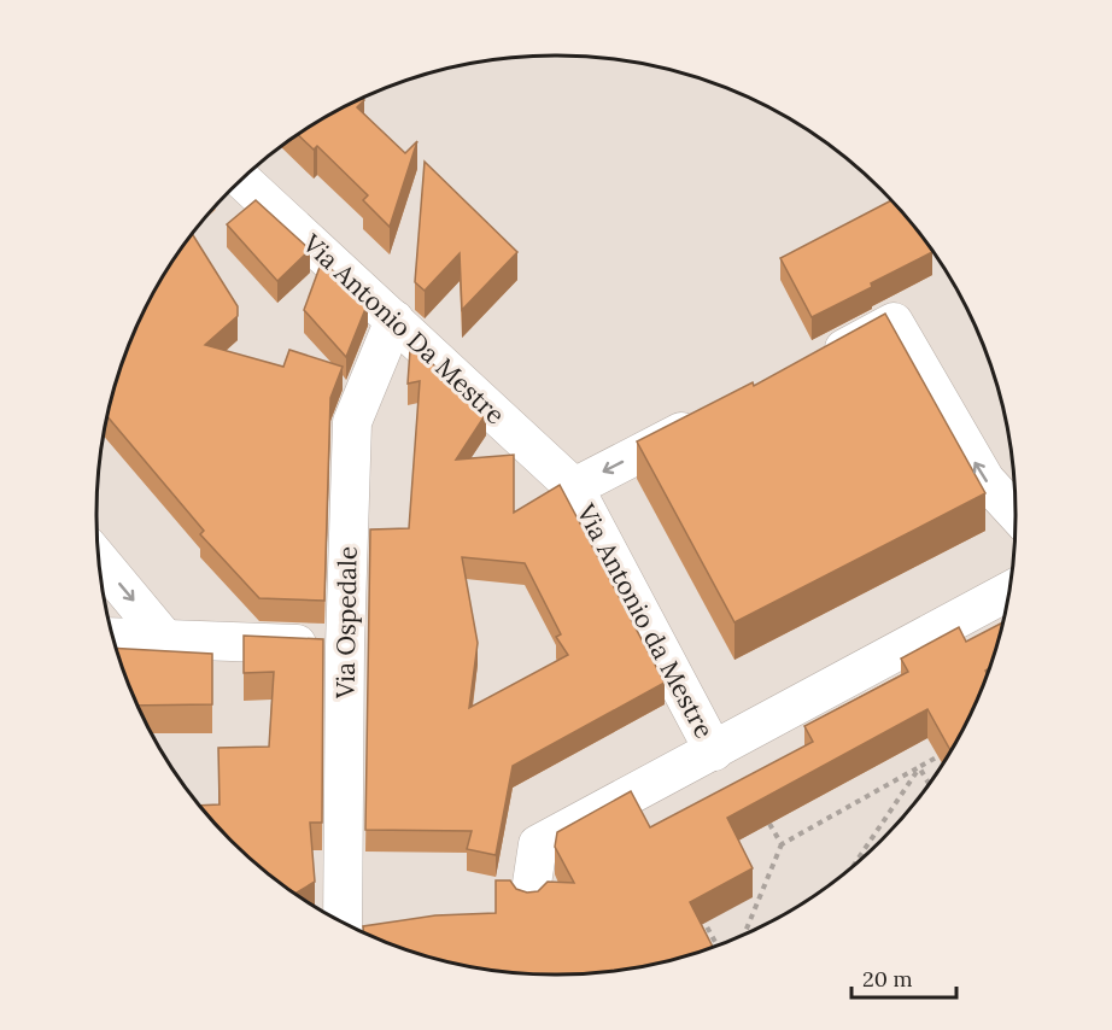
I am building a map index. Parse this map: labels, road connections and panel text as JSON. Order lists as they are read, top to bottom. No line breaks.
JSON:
{"streets":{"street":["Via Antonio Da Mestre","Via Antonio da Mestre","Via Ospedale"]},"crossings":[["Via Antonio Da Mestre","Via Antonio da Mestre"],["Via Antonio Da Mestre","Via Ospedale"]],"scale_bar":"20 m"}
